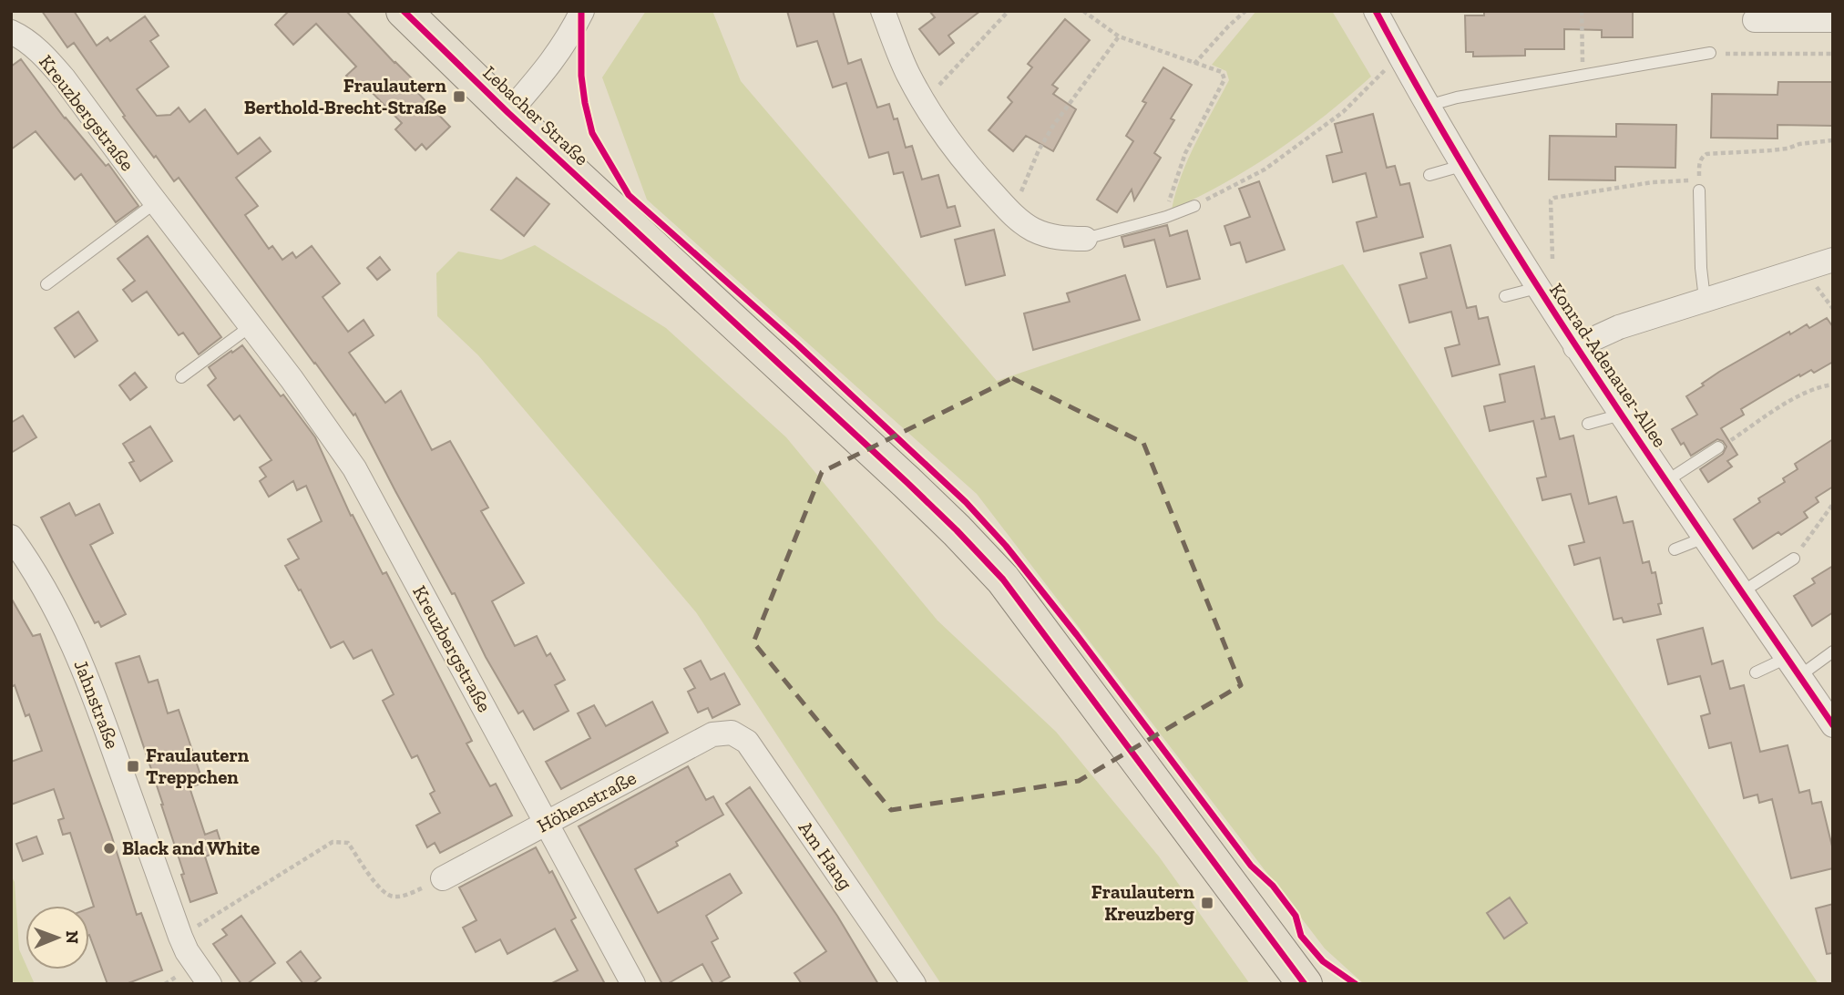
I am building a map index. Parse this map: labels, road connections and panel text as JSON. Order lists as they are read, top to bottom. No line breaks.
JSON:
{"streets":{"main road":["Lebacher Straße"],"street":["Kreuzbergstraße","Konrad-Adenauer-Allee","Jahnstraße","Höhenstraße","Am Hang"]},"crossings":[["Kreuzbergstraße","Höhenstraße"],["Höhenstraße","Am Hang"]],"places":{"transit":["Fraulautern Berthold-Brecht-Straße","Fraulautern Treppchen","Fraulautern Kreuzberg"],"other":["Black and White"]},"north":"right"}
